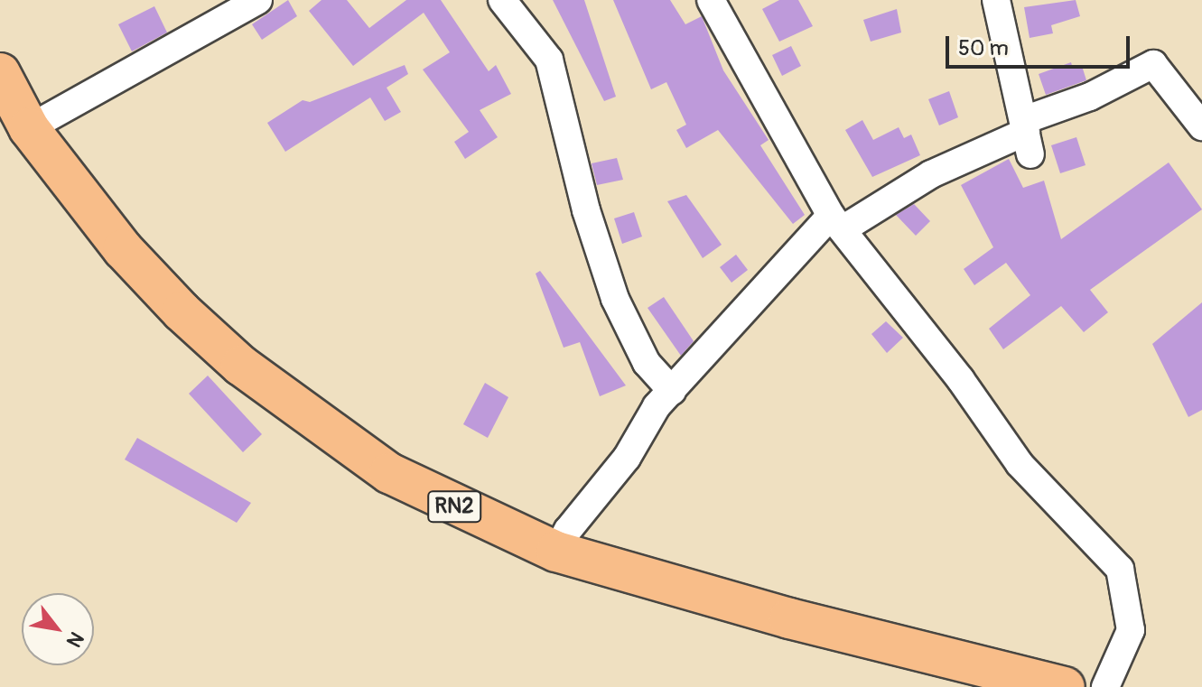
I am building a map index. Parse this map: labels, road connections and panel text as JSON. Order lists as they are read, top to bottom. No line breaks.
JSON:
{"streets":{"highway":["RN2"]},"scale_bar":"50 m","north":"bottom right"}
